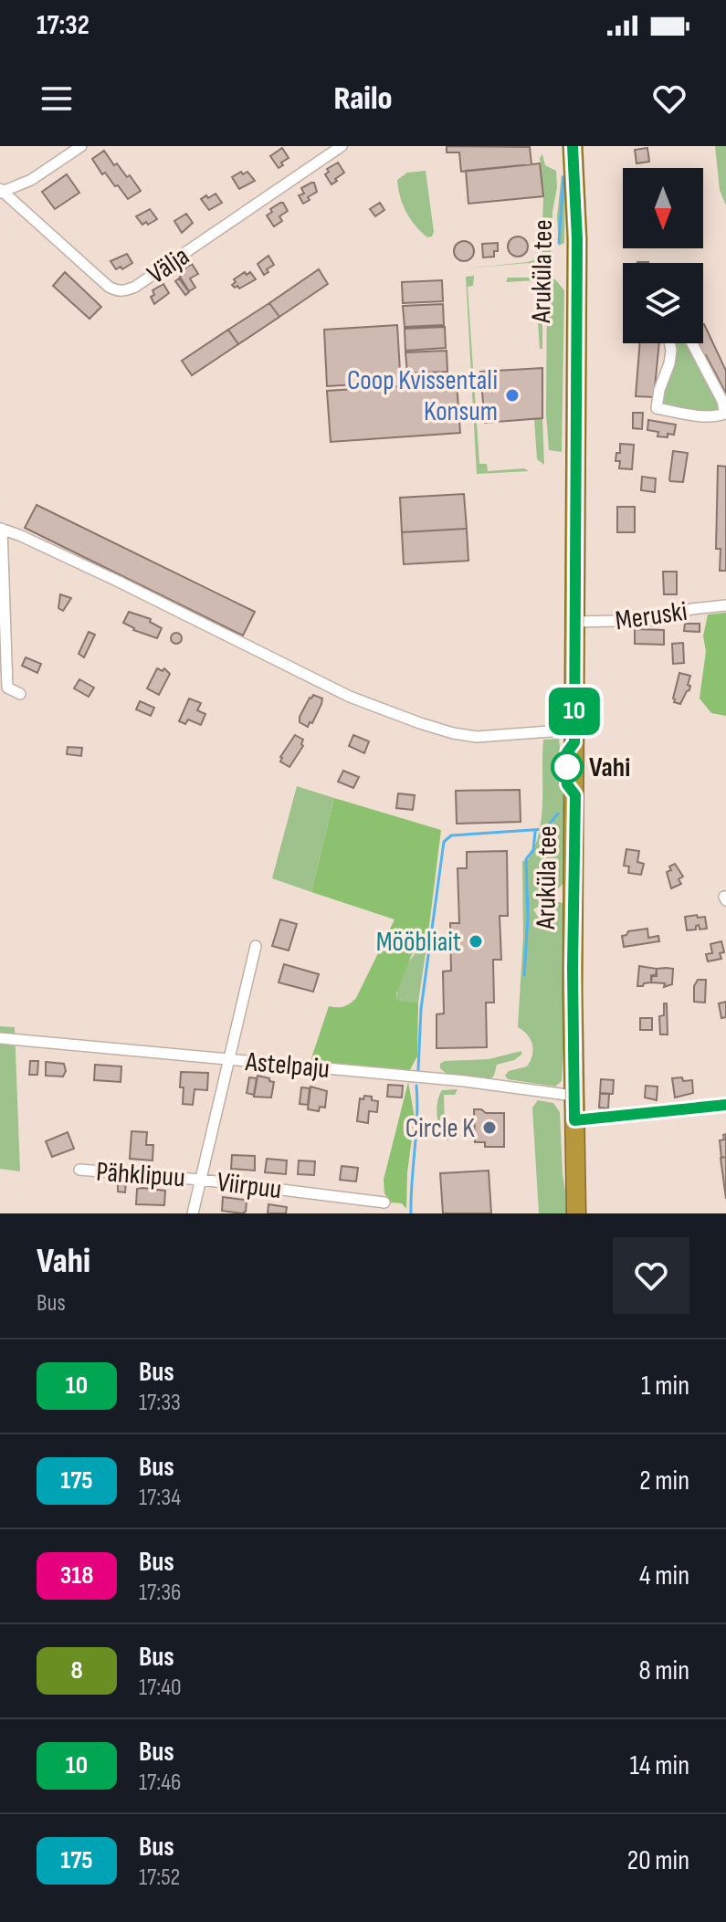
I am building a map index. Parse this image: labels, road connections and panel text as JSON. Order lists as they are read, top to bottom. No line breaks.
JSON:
{"streets":{"highway":["Aruküla tee"],"street":["Välja","Meruski","Astelpaju","Pähklipuu","Viirpuu"]},"crossings":[["Aruküla tee","Meruski"],["Aruküla tee","Astelpaju"],["Pähklipuu","Viirpuu"]],"places":["Coop Kvissentali Konsum","Vahi","Mööbliait","Circle K"],"lines":["bus line 10"],"north":"bottom","page":{"status":"17:32","header":"Railo","on_map":"10","heading":["Vahi","Bus"],"list":[{"mark":"10","name":"Bus","note":"17:33","value":"1 min"},{"mark":"175","name":"Bus","note":"17:34","value":"2 min"},{"mark":"318","name":"Bus","note":"17:36","value":"4 min"},{"mark":"8","name":"Bus","note":"17:40","value":"8 min"},{"mark":"10","name":"Bus","note":"17:46","value":"14 min"},{"mark":"175","name":"Bus","note":"17:52","value":"20 min"}]}}
